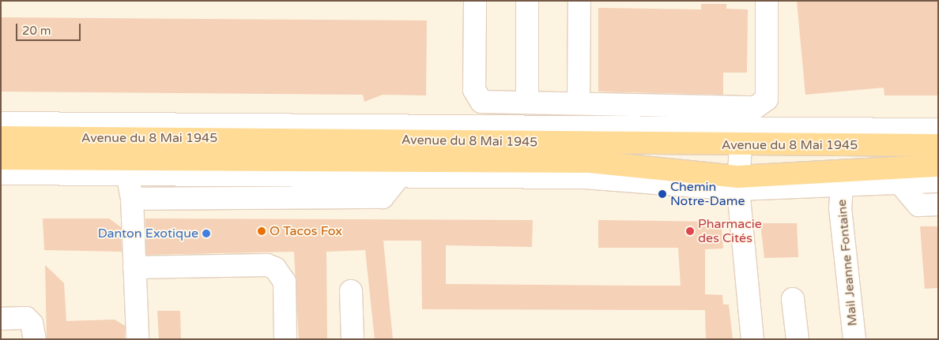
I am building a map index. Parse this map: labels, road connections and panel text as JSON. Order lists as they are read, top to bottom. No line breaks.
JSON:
{"streets":{"main road":["Avenue du 8 Mai 1945"],"street":["Mail Jeanne Fontaine"]},"places":["Chemin Notre-Dame","O Tacos Fox","Pharmacie des Cités","Danton Exotique"],"scale_bar":"20 m"}
